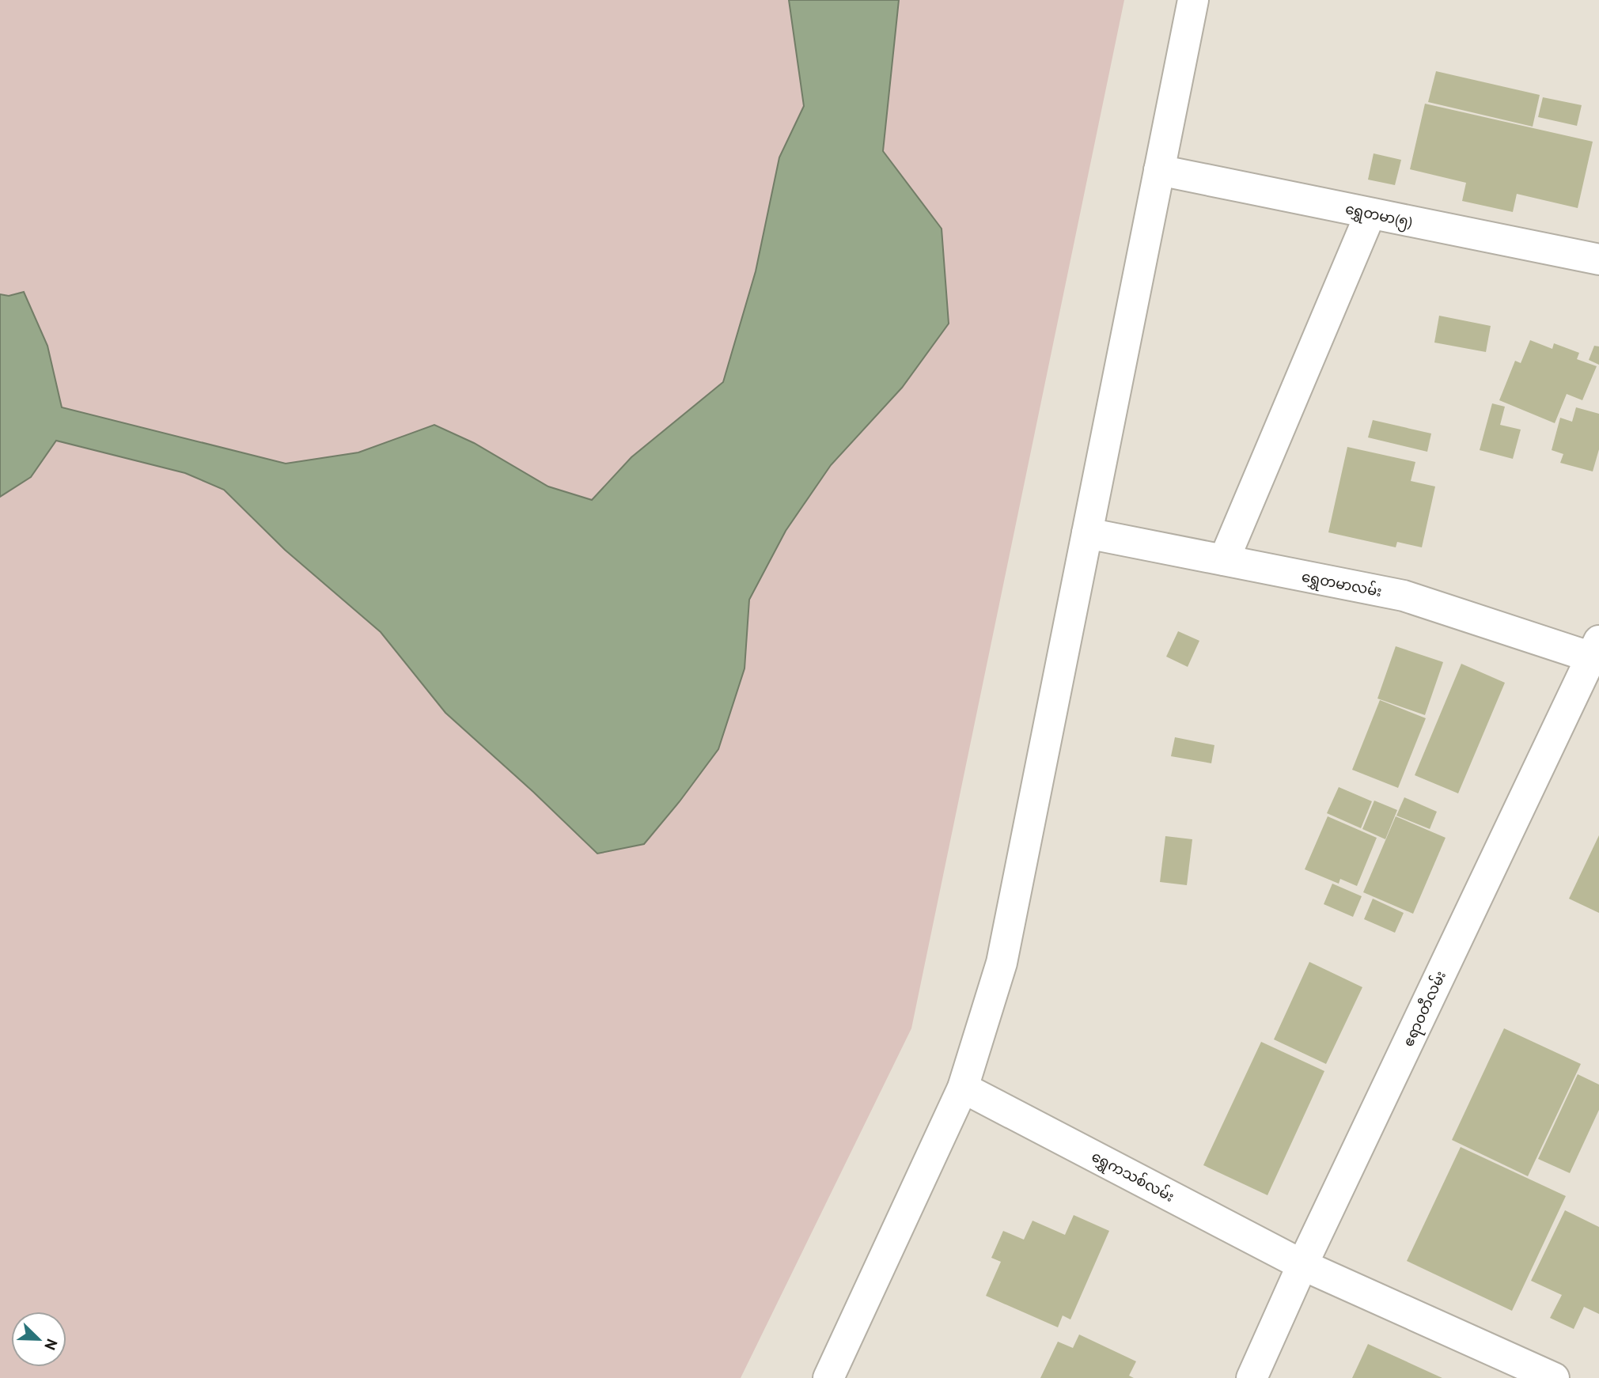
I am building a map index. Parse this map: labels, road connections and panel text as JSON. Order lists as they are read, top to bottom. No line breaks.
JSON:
{"streets":{"street":["ရွှေတမာ(၅)","ရွှေတမာလမ်း","ဧရာဝတီလမ်း","ရွှေကသစ်လမ်း"]},"crossings":[["ရွှေတမာလမ်း","ဧရာဝတီလမ်း"],["ဧရာဝတီလမ်း","ရွှေကသစ်လမ်း"]],"north":"bottom right"}
